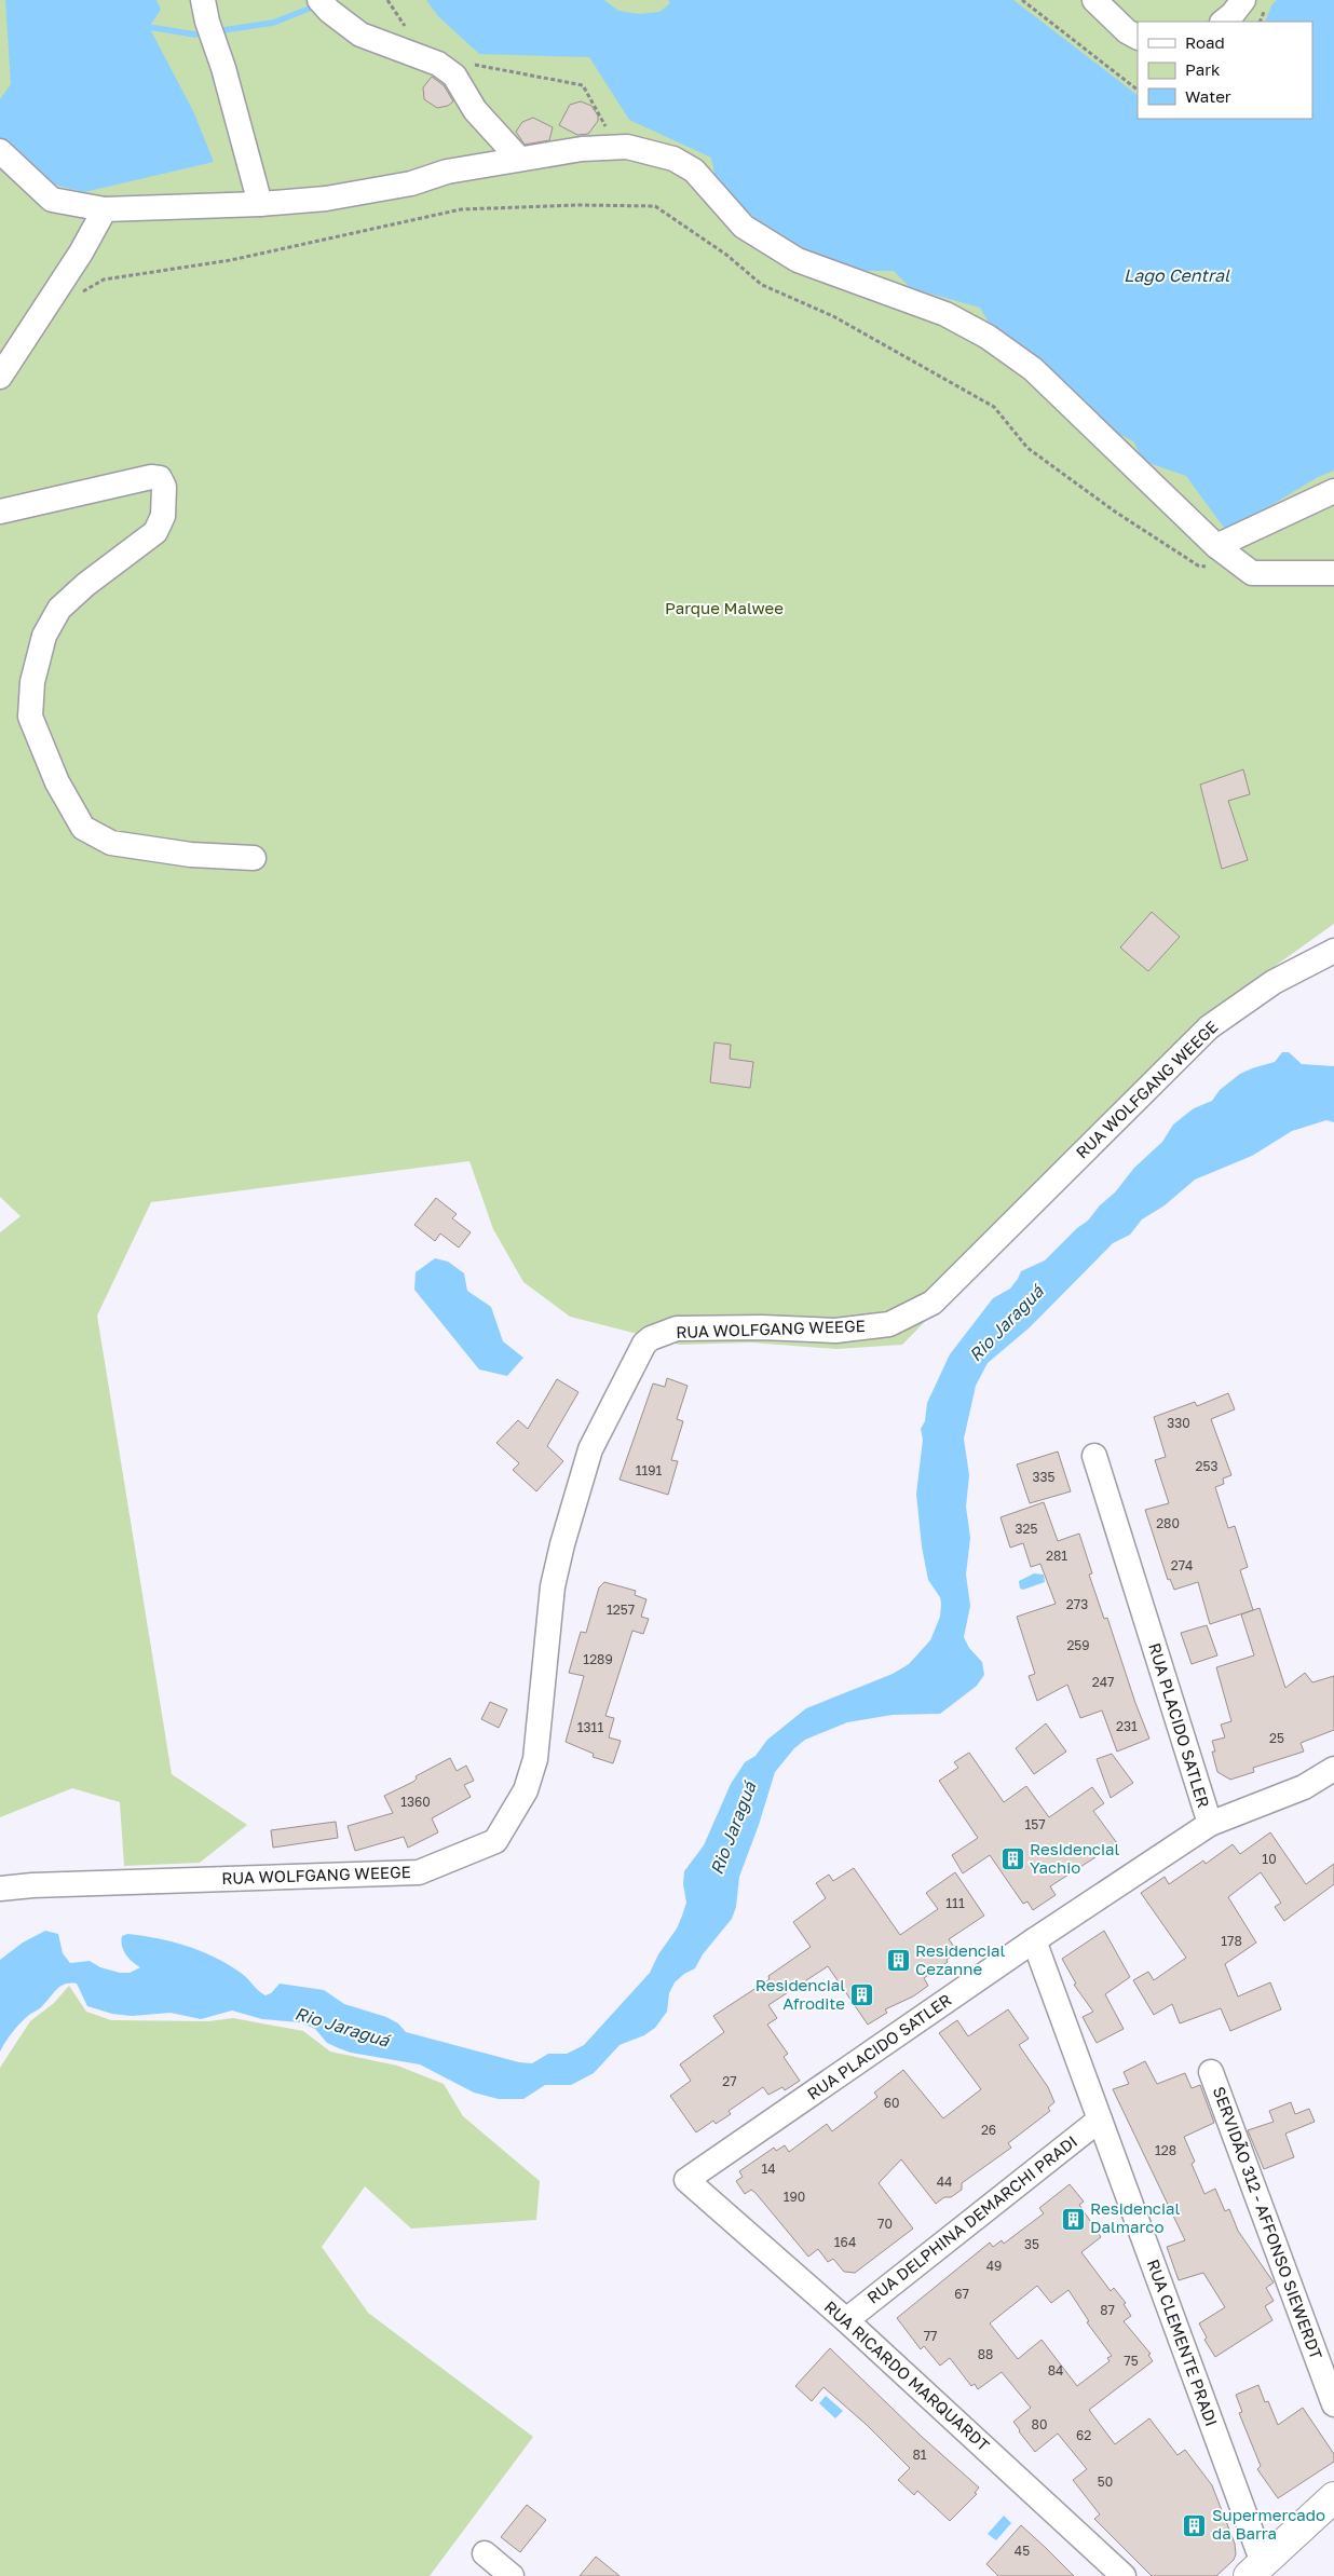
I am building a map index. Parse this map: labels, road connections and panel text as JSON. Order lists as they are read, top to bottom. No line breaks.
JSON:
{"streets":{"street":["RUA WOLFGANG WEEGE","RUA PLACIDO SATLER","RUA DELPHINA DEMARCHI PRADI","SERVIDÃO 312 - AFFONSO SIEWERDT","RUA CLEMENTE PRADI","RUA RICARDO MARQUARDT"]},"crossings":[["RUA PLACIDO SATLER","RUA CLEMENTE PRADI"],["RUA PLACIDO SATLER","RUA RICARDO MARQUARDT"],["RUA DELPHINA DEMARCHI PRADI","RUA CLEMENTE PRADI"],["RUA DELPHINA DEMARCHI PRADI","RUA RICARDO MARQUARDT"]],"water":["Lago Central","Rio Jaraguá"],"parks":["Parque Malwee"],"places":{"building":["Residencial Yachio","Residencial Cezanne","Residencial Afrodite","Residencial Dalmarco","Supermercado da Barra"]},"house_numbers":["330","253","1191","335","280","325","281","274","273","1257","259","1289","247","231","1311","25","1360","157","10","111","178","27","60","26","128","14","44","190","70","164","35","49","67","87","77","88","75","84","80","62","81","50","45"],"legend":["Road","Park","Water"]}
